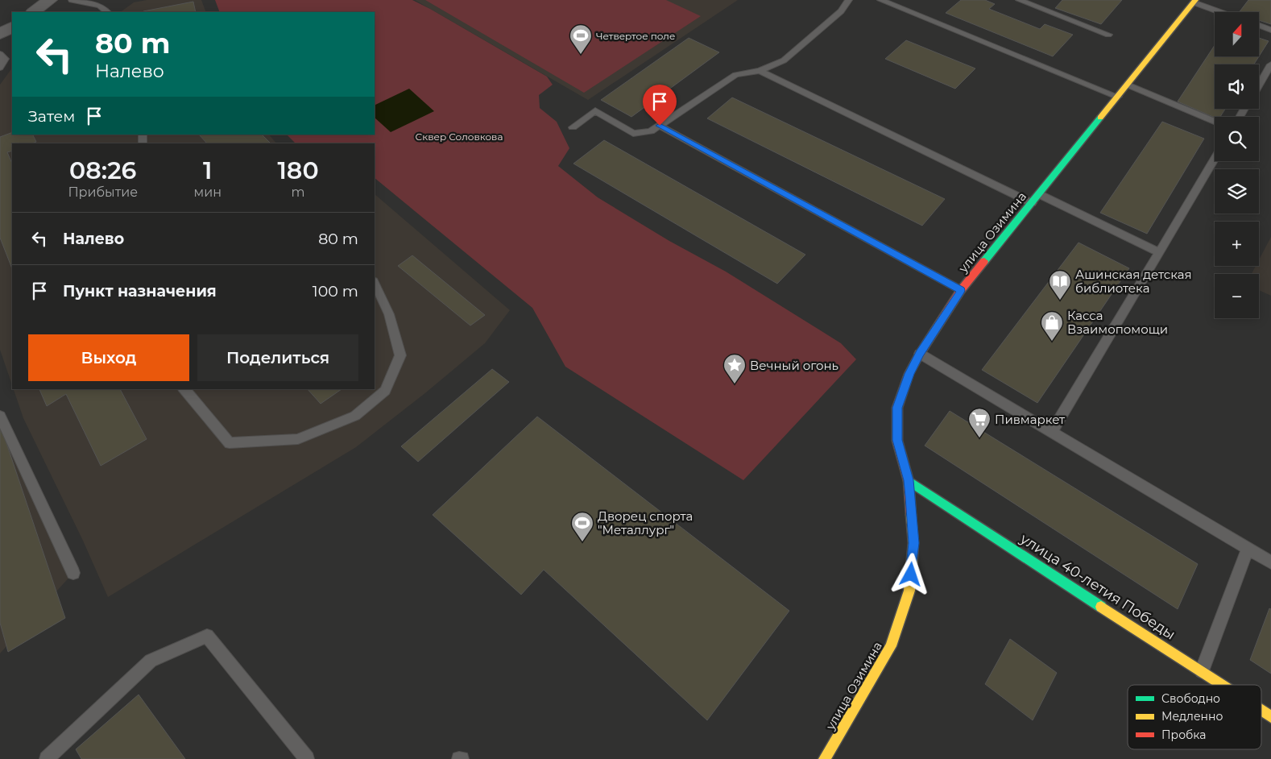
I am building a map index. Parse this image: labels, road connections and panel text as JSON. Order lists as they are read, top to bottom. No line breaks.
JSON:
{"streets":{"street":["улица Озимина","улица 40-летия Победы"]},"crossings":[["улица Озимина","улица 40-летия Победы"]],"parks":["Сквер Соловкова"],"places":{"sports":["Четвертое поле","Дворец спорта \"Металлург\""],"library":["Ашинская детская библиотека"],"shop":["Касса Взаимопомощи"],"place":["Вечный огонь"],"supermarket":["Пивмаркет"]},"legend":["Свободно","Медленно","Пробка"],"north":"top","page":{"map_buttons":["+","−"],"turn":["80 m","Налево"],"then":"Затем","eta":["08:26","Прибытие","1","мин","180","m"],"list":[{"name":"Налево","value":"80 m"},{"name":"Пункт назначения","value":"100 m"}],"buttons":["Выход","Поделиться"]}}
